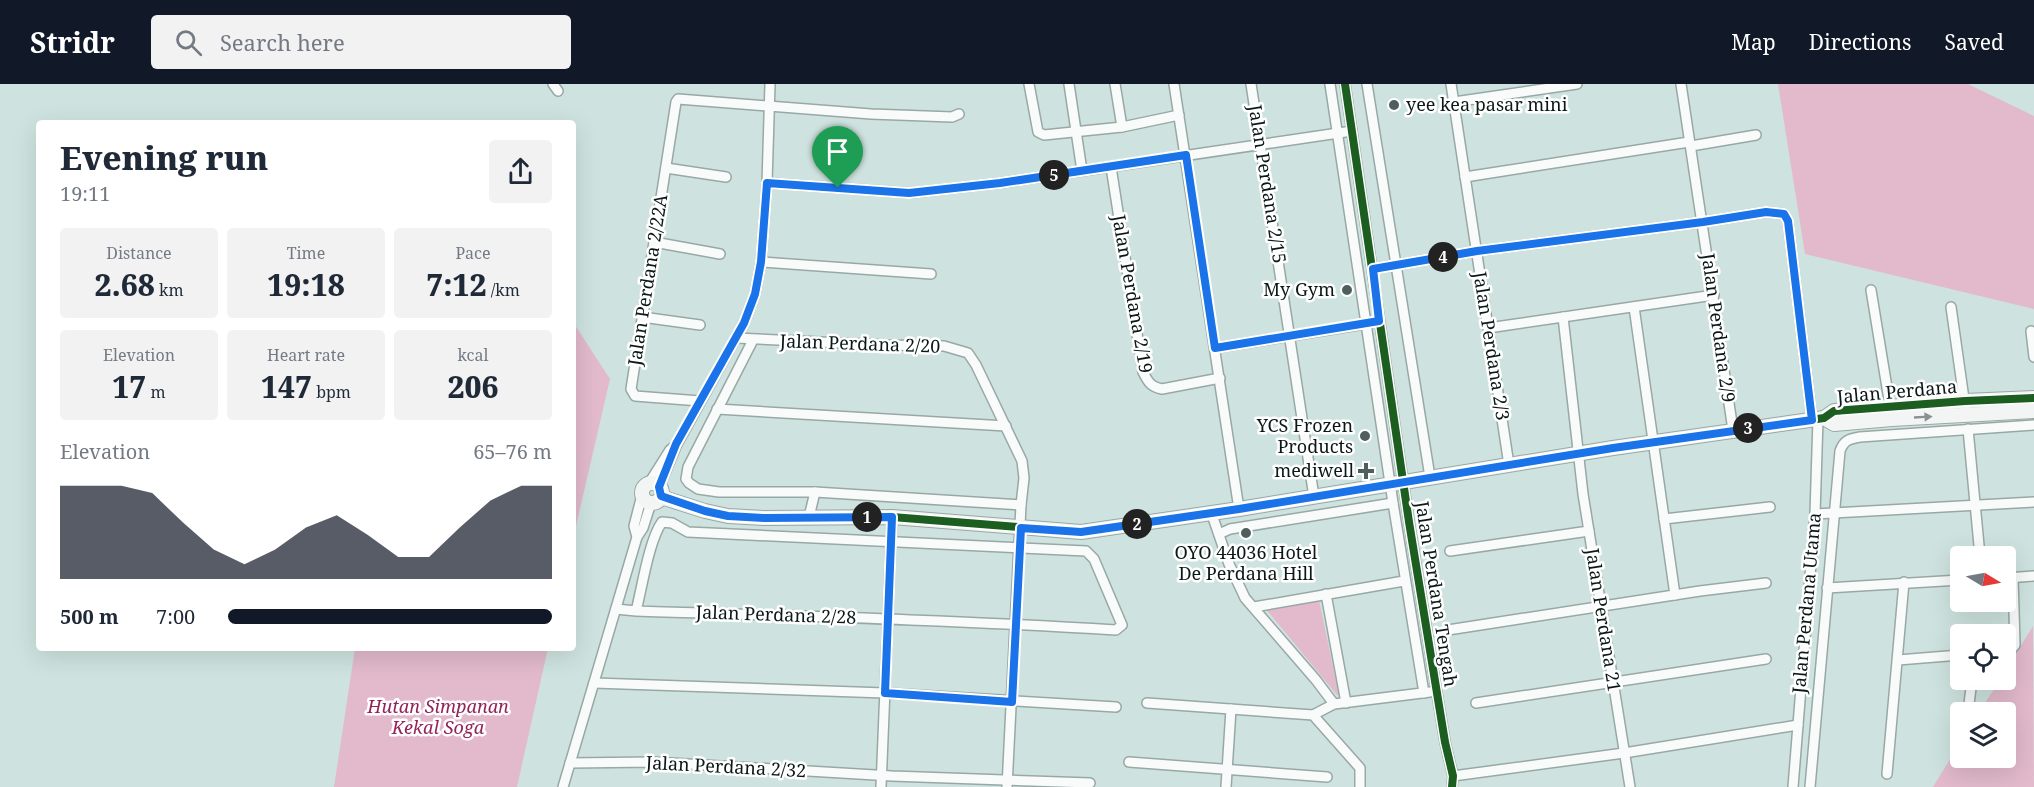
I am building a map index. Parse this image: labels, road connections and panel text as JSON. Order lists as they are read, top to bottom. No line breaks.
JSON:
{"streets":{"street":["Jalan Perdana 2/15","Jalan Perdana 2/22A","Jalan Perdana 2/19","Jalan Perdana 2/9","Jalan Perdana 2/20","Jalan Perdana 2/3","Jalan Perdana","Jalan Perdana Tengah","Jalan Perdana Utama","Jalan Perdana 2/28","Jalan Perdana 21","Jalan Perdana 2/32"]},"crossings":[["Jalan Perdana 2/15","Jalan Perdana"],["Jalan Perdana 2/9","Jalan Perdana"],["Jalan Perdana 2/9","Jalan Perdana Utama"],["Jalan Perdana 2/20","Jalan Perdana"],["Jalan Perdana 2/20","Jalan Perdana 2/28"],["Jalan Perdana 2/20","Jalan Perdana 2/32"],["Jalan Perdana 2/3","Jalan Perdana"],["Jalan Perdana 2/3","Jalan Perdana Utama"],["Jalan Perdana","Jalan Perdana Tengah"],["Jalan Perdana","Jalan Perdana Utama"],["Jalan Perdana","Jalan Perdana 21"],["Jalan Perdana Tengah","Jalan Perdana Utama"]],"parks":["Hutan Simpanan Kekal Soga"],"places":{"other":["yee kea pasar mini","My Gym","YCS Frozen Products","OYO 44036 Hotel De Perdana Hill"],"health":["mediwell"]},"north":"right","page":{"header":"Stridr","search":"Search here","nav":["Map","Directions","Saved"],"heading":["Evening run","19:11"],"pins":["5","4","3","1","2"],"stats":[["Distance","2.68 km"],["Time","19:18"],["Pace","7:12 /km"],["Elevation","17 m"],["Heart rate","147 bpm"],["kcal","206"]],"chart":["Elevation","65–76 m"],"list":[{"name":"500 m","note":"7:00"}]}}
